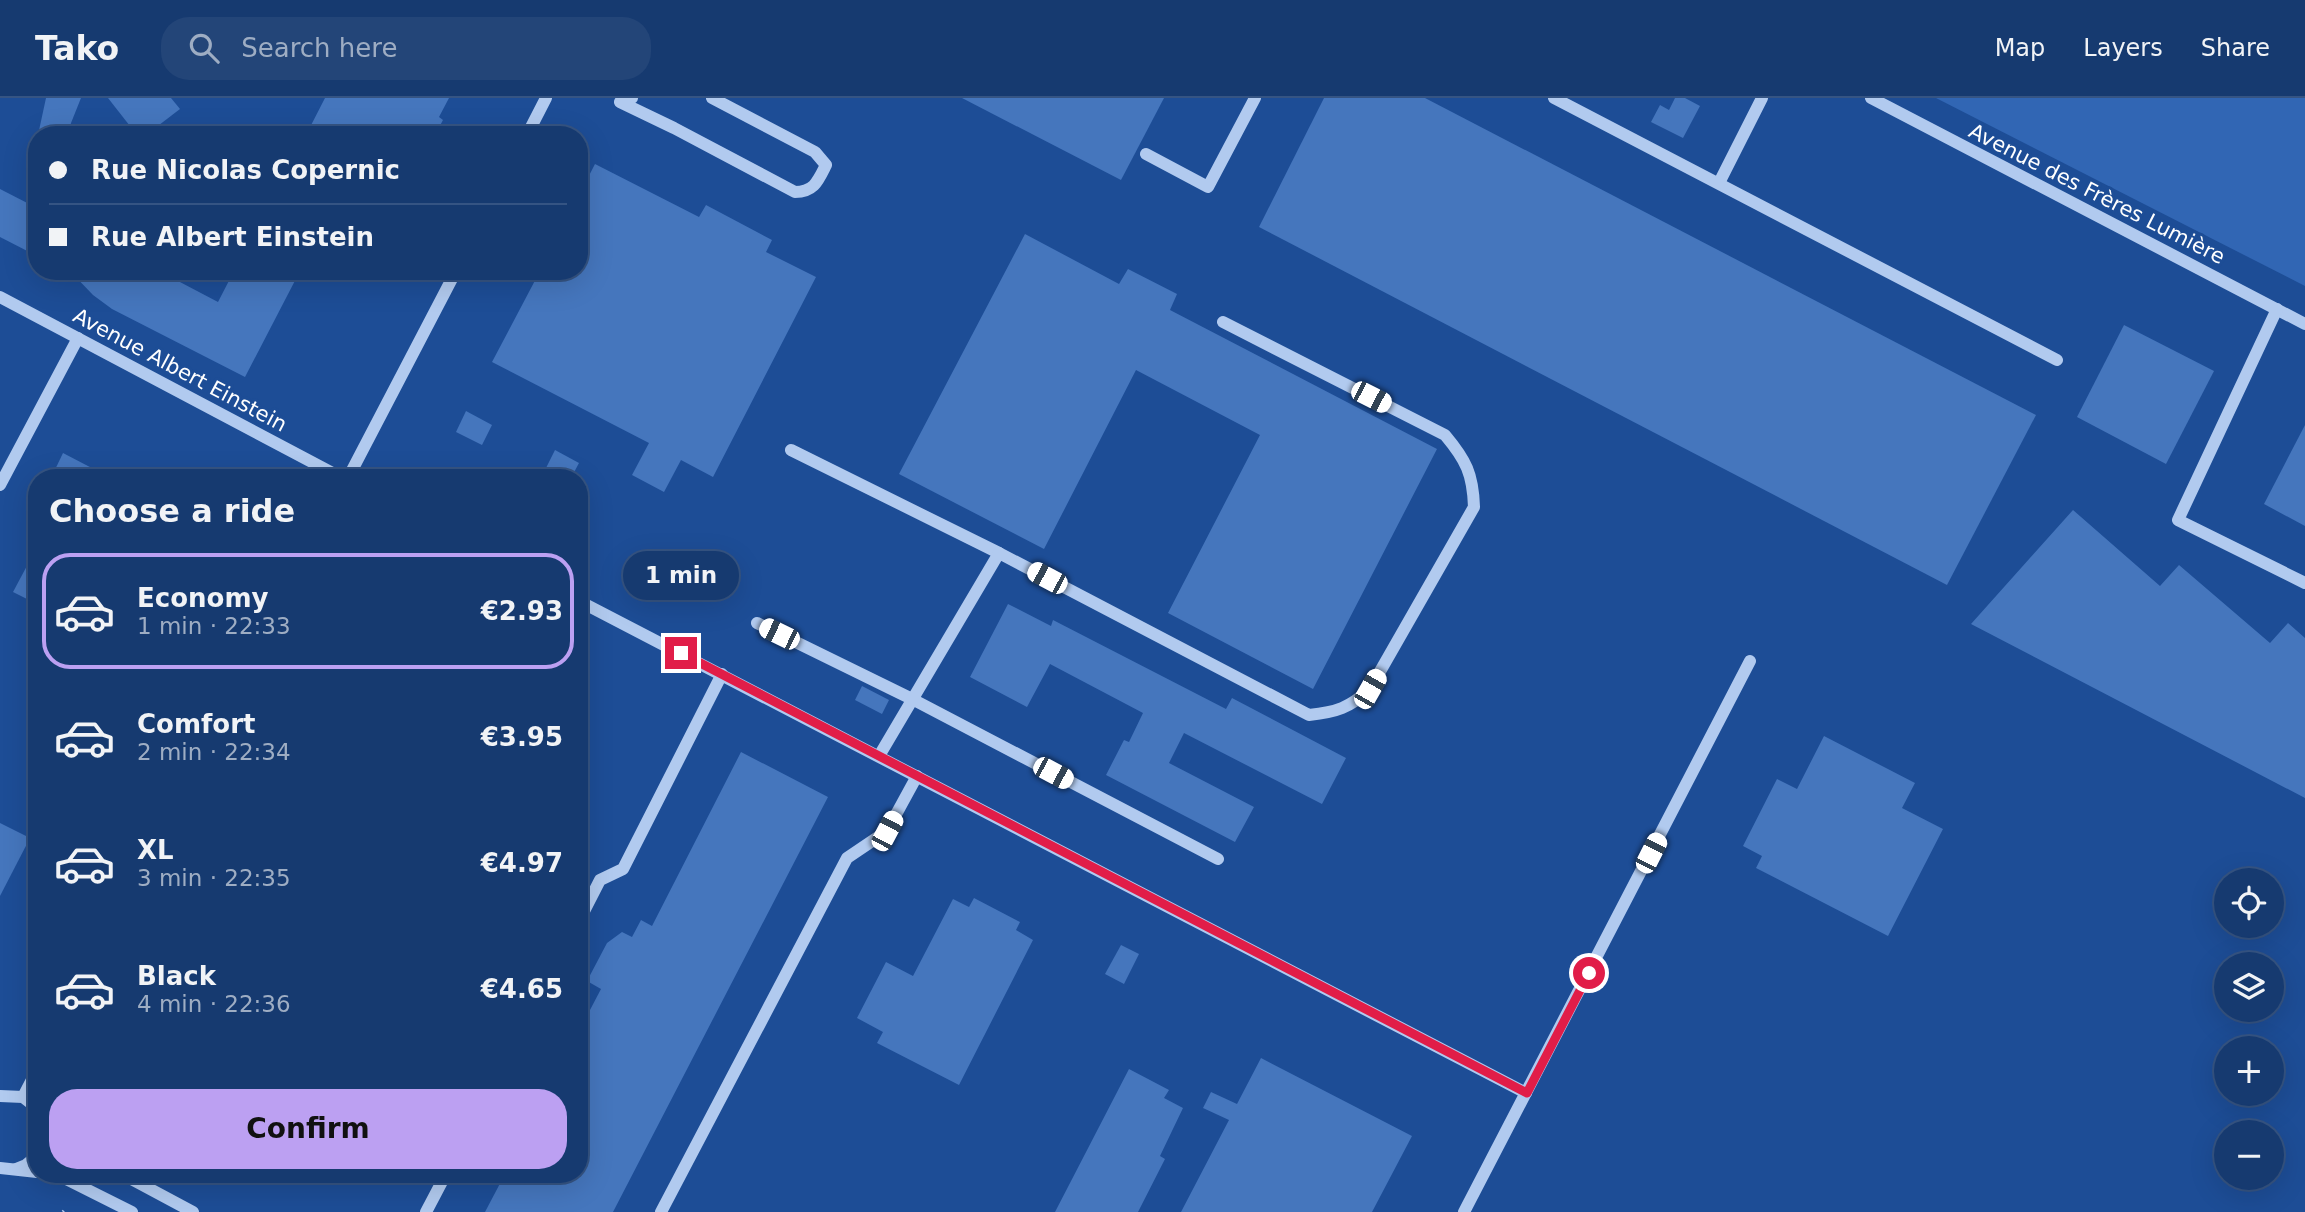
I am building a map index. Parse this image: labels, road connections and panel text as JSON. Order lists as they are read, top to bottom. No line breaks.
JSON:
{"streets":{"street":["Avenue des Frères Lumière","Avenue Albert Einstein"]},"page":{"header":"Tako","search":"Search here","nav":["Map","Layers","Share"],"banner":["Rue Nicolas Copernic","Rue Albert Einstein"],"heading":"Choose a ride","bubble":"1 min","list":[{"name":"Economy","note":"1 min · 22:33","value":"€2.93"},{"name":"Comfort","note":"2 min · 22:34","value":"€3.95"},{"name":"XL","note":"3 min · 22:35","value":"€4.97"},{"name":"Black","note":"4 min · 22:36","value":"€4.65"}],"map_buttons":["+","−"],"buttons":"Confirm"}}
